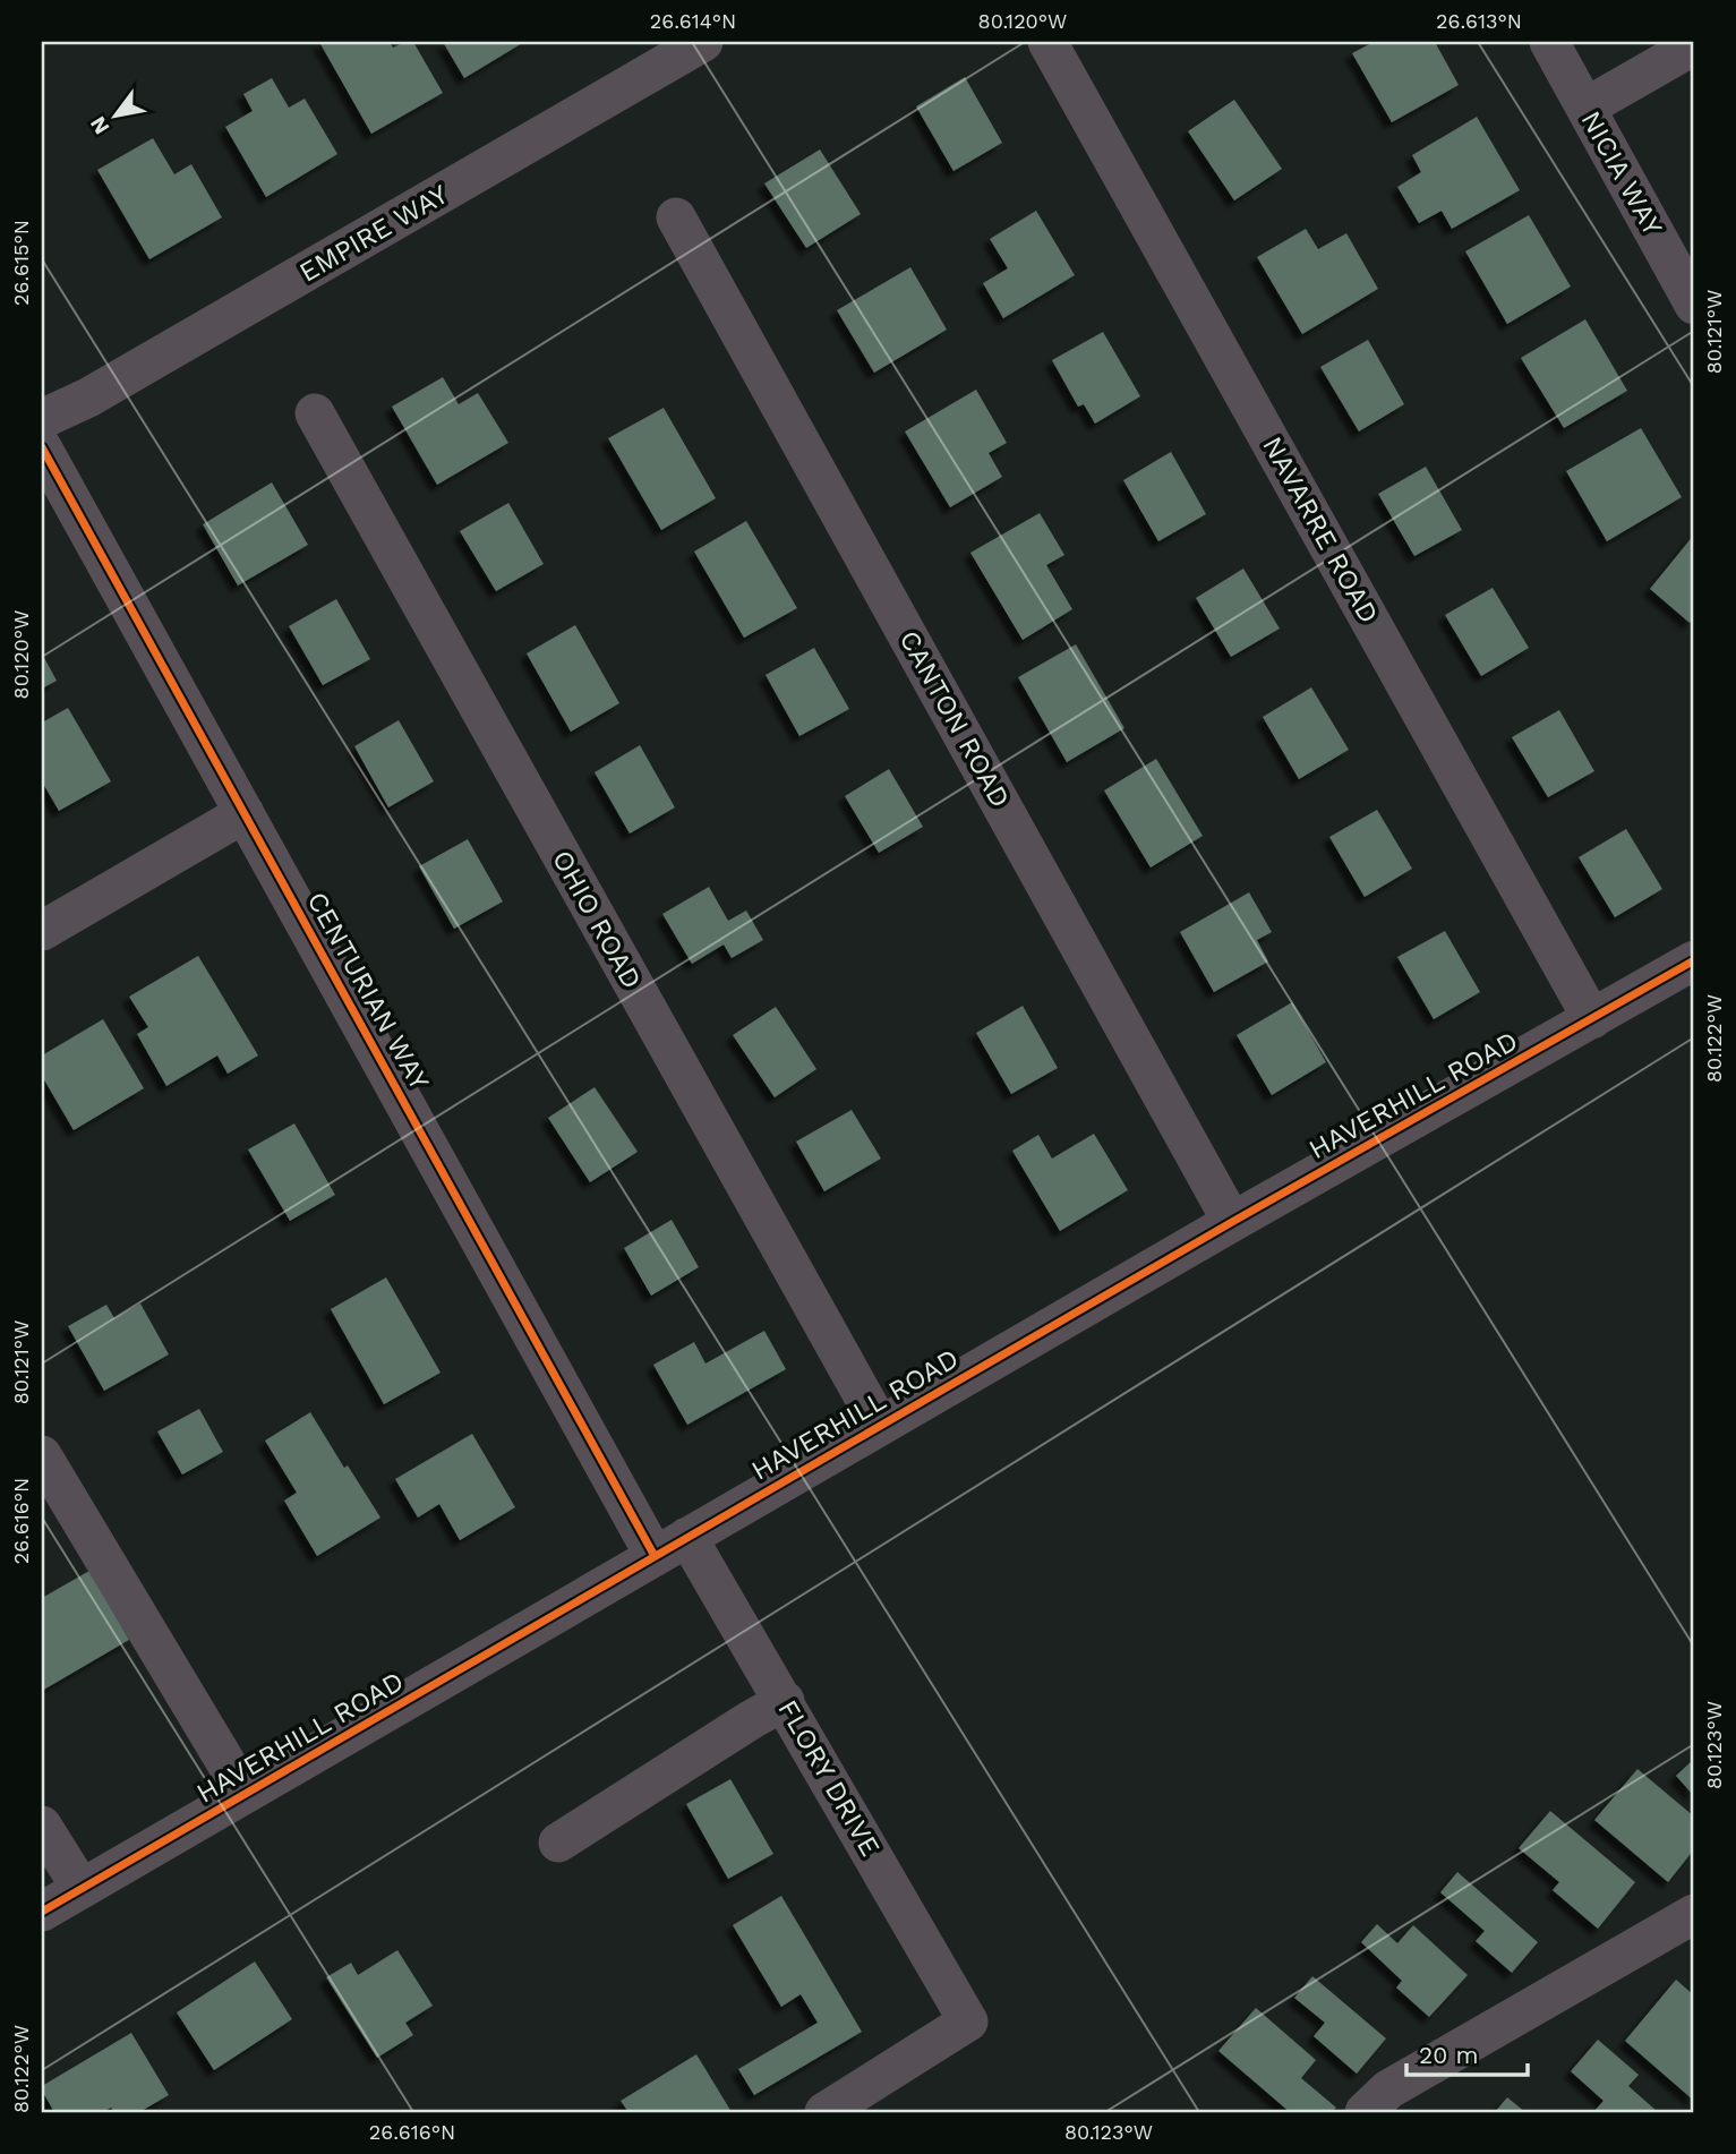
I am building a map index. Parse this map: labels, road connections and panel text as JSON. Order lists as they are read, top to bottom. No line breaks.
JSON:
{"streets":{"street":["NICIA WAY","EMPIRE WAY","NAVARRE ROAD","CANTON ROAD","OHIO ROAD","CENTURIAN WAY","HAVERHILL ROAD","FLORY DRIVE"]},"crossings":[["NAVARRE ROAD","HAVERHILL ROAD"],["CANTON ROAD","HAVERHILL ROAD"],["OHIO ROAD","HAVERHILL ROAD"],["CENTURIAN WAY","HAVERHILL ROAD"],["CENTURIAN WAY","FLORY DRIVE"],["HAVERHILL ROAD","FLORY DRIVE"]],"scale_bar":"20 m","north":"bottom left","coordinates":["26.614°N","80.120°W","26.613°N","26.615°N","80.121°W","80.122°W","26.616°N","80.123°W"]}
